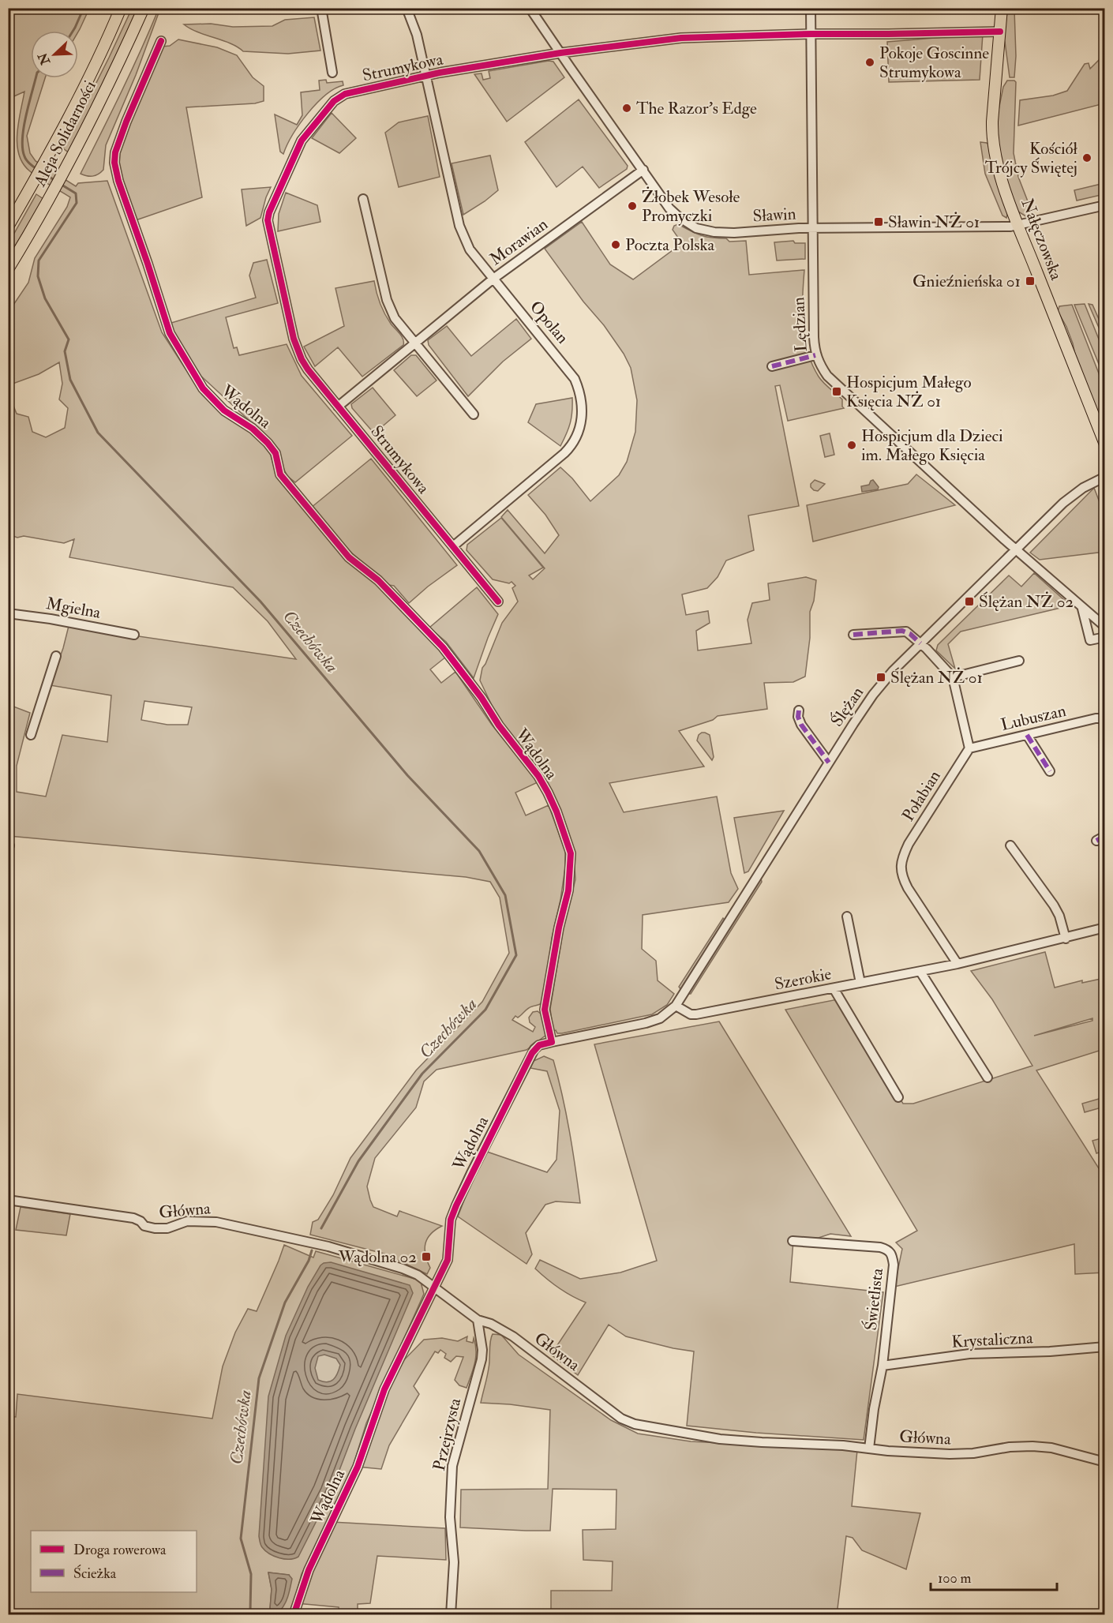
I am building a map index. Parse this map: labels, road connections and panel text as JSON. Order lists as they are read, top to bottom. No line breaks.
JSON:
{"streets":{"main road":["Aleja Solidarności","Nałęczowska"],"street":["Strumykowa","Sławin","Morawian","Opolan","Lędzian","Wądolna","Mgielna","Ślężan","Lubuszan","Połabian","Szerokie","Główna","Świetlista","Krystaliczna","Przejrzysta"]},"crossings":[["Strumykowa","Sławin"],["Strumykowa","Nałęczowska"],["Strumykowa","Morawian"],["Strumykowa","Opolan"],["Strumykowa","Lędzian"],["Sławin","Nałęczowska"],["Sławin","Morawian"],["Sławin","Lędzian"],["Morawian","Opolan"],["Lędzian","Ślężan"],["Wądolna","Główna"],["Ślężan","Szerokie"],["Lubuszan","Połabian"],["Połabian","Szerokie"],["Główna","Świetlista"],["Główna","Przejrzysta"],["Świetlista","Krystaliczna"]],"water":["Czechówka"],"places":{"other":["Pokoje Goscinne Strumykowa","The Razor's Edge","Kościół Trójcy Świętej","Żłobek Wesołe Promyczki","Poczta Polska","Hospicjum dla Dzieci im. Małego Księcia"],"transit":["Sławin NŻ 01","Gnieźnieńska 01","Hospicjum Małego Księcia NŻ 01","Ślężan NŻ 02","Ślężan NŻ 01","Wądolna 02"]},"legend":["Droga rowerowa","Ścieżka"],"scale_bar":"100 m","north":"bottom left"}
